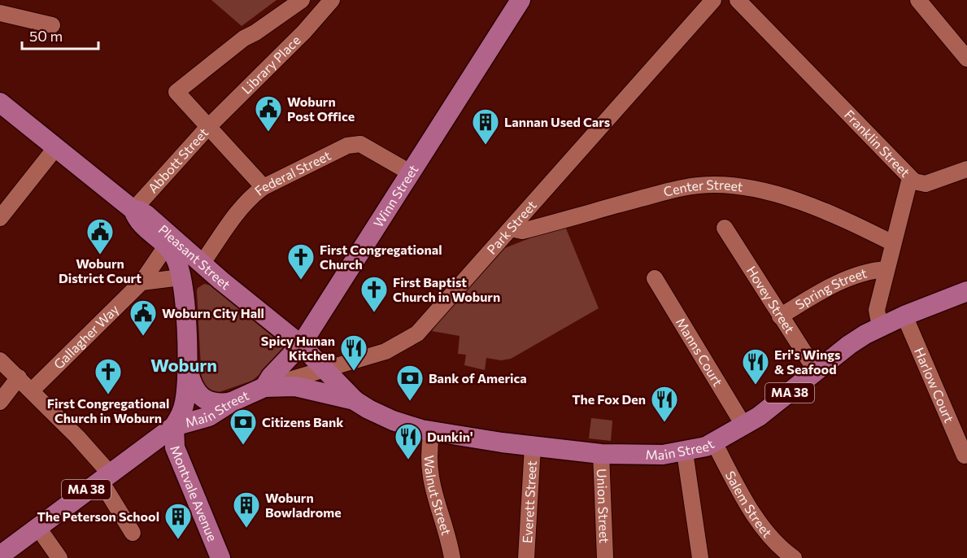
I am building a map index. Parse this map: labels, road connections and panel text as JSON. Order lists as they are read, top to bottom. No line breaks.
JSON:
{"streets":{"main road":["Winn Street","Pleasant Street","MA 38","Main Street","Montvale Avenue"],"street":["Library Place","Franklin Street","Abbott Street","Federal Street","Center Street","Park Street","Spring Street","Hovey Street","Gallagher Way","Manns Court","Harlow Court","Walnut Street","Everett Street","Salem Street","Union Street"]},"crossings":[["Library Place","Abbott Street"],["Franklin Street","Center Street"],["Franklin Street","Spring Street"],["Franklin Street","Main Street"],["Abbott Street","Federal Street"],["Abbott Street","Pleasant Street"],["Federal Street","Winn Street"],["Federal Street","Pleasant Street"],["Center Street","Park Street"],["Winn Street","Park Street"],["Winn Street","Pleasant Street"],["Winn Street","Main Street"],["Park Street","Main Street"],["Pleasant Street","Gallagher Way"],["Pleasant Street","Main Street"],["Spring Street","Hovey Street"],["Hovey Street","Main Street"],["Manns Court","Main Street"],["Harlow Court","Main Street"],["Main Street","Montvale Avenue"],["Main Street","Walnut Street"],["Main Street","Everett Street"],["Main Street","Salem Street"],["Main Street","Union Street"]],"districts":["Woburn"],"places":{"public building":["Woburn Post Office","Woburn District Court","Woburn City Hall"],"building":["Lannan Used Cars","Woburn Bowladrome","The Peterson School"],"church":["First Congregational Church","First Baptist Church in Woburn","First Congregational Church in Woburn"],"restaurant":["Spicy Hunan Kitchen","Eri's Wings & Seafood","The Fox Den","Dunkin'"],"bank":["Bank of America","Citizens Bank"]},"scale_bar":"50 m"}
